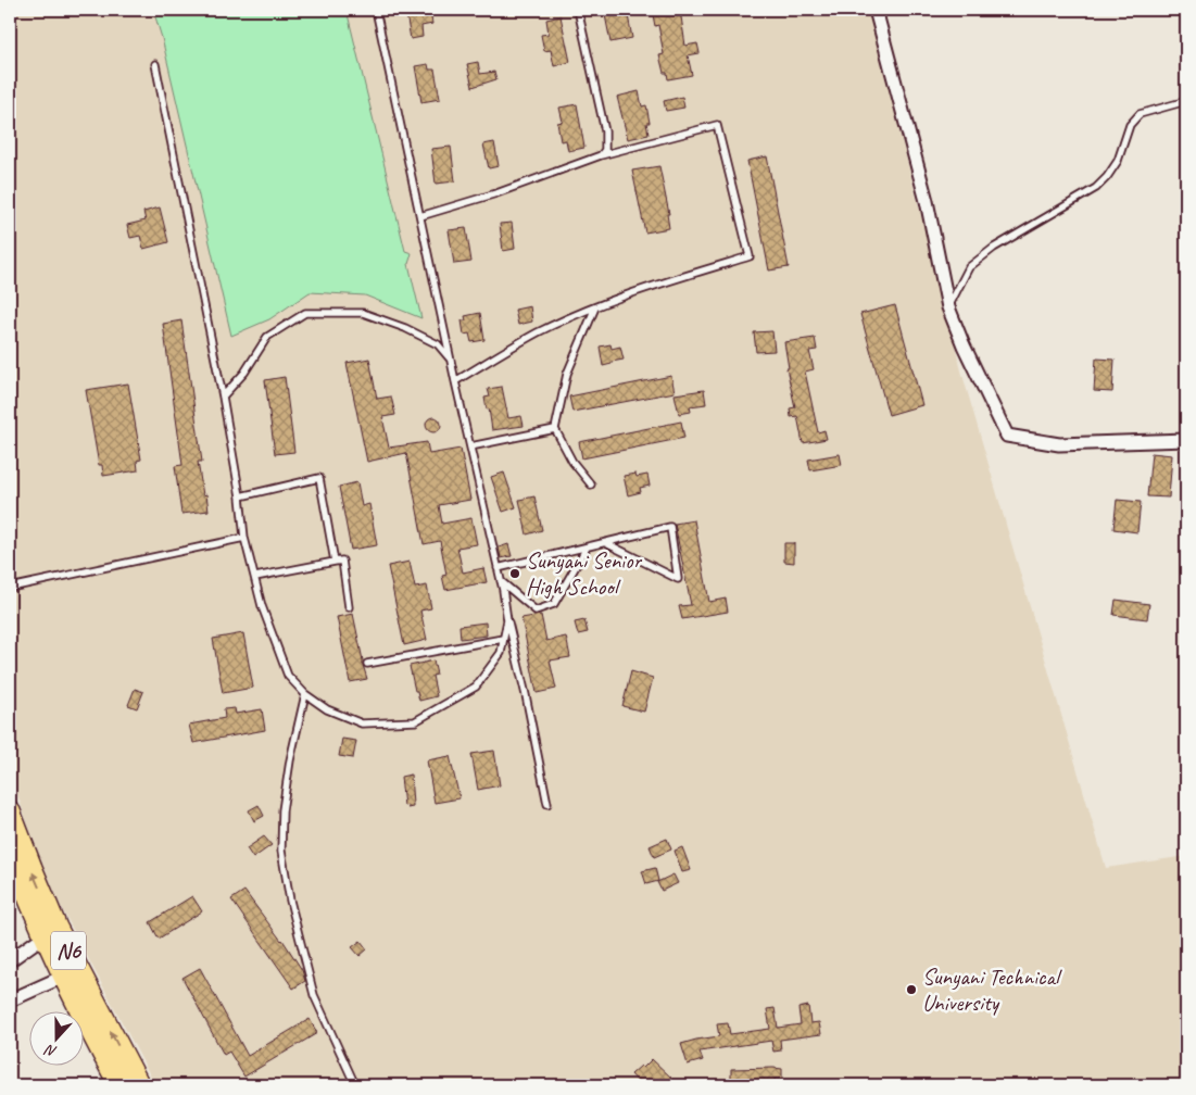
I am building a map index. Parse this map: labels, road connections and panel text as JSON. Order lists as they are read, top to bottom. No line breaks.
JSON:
{"streets":{"main road":["N6"]},"places":["Sunyani Senior High School","Sunyani Technical University"],"north":"bottom"}
